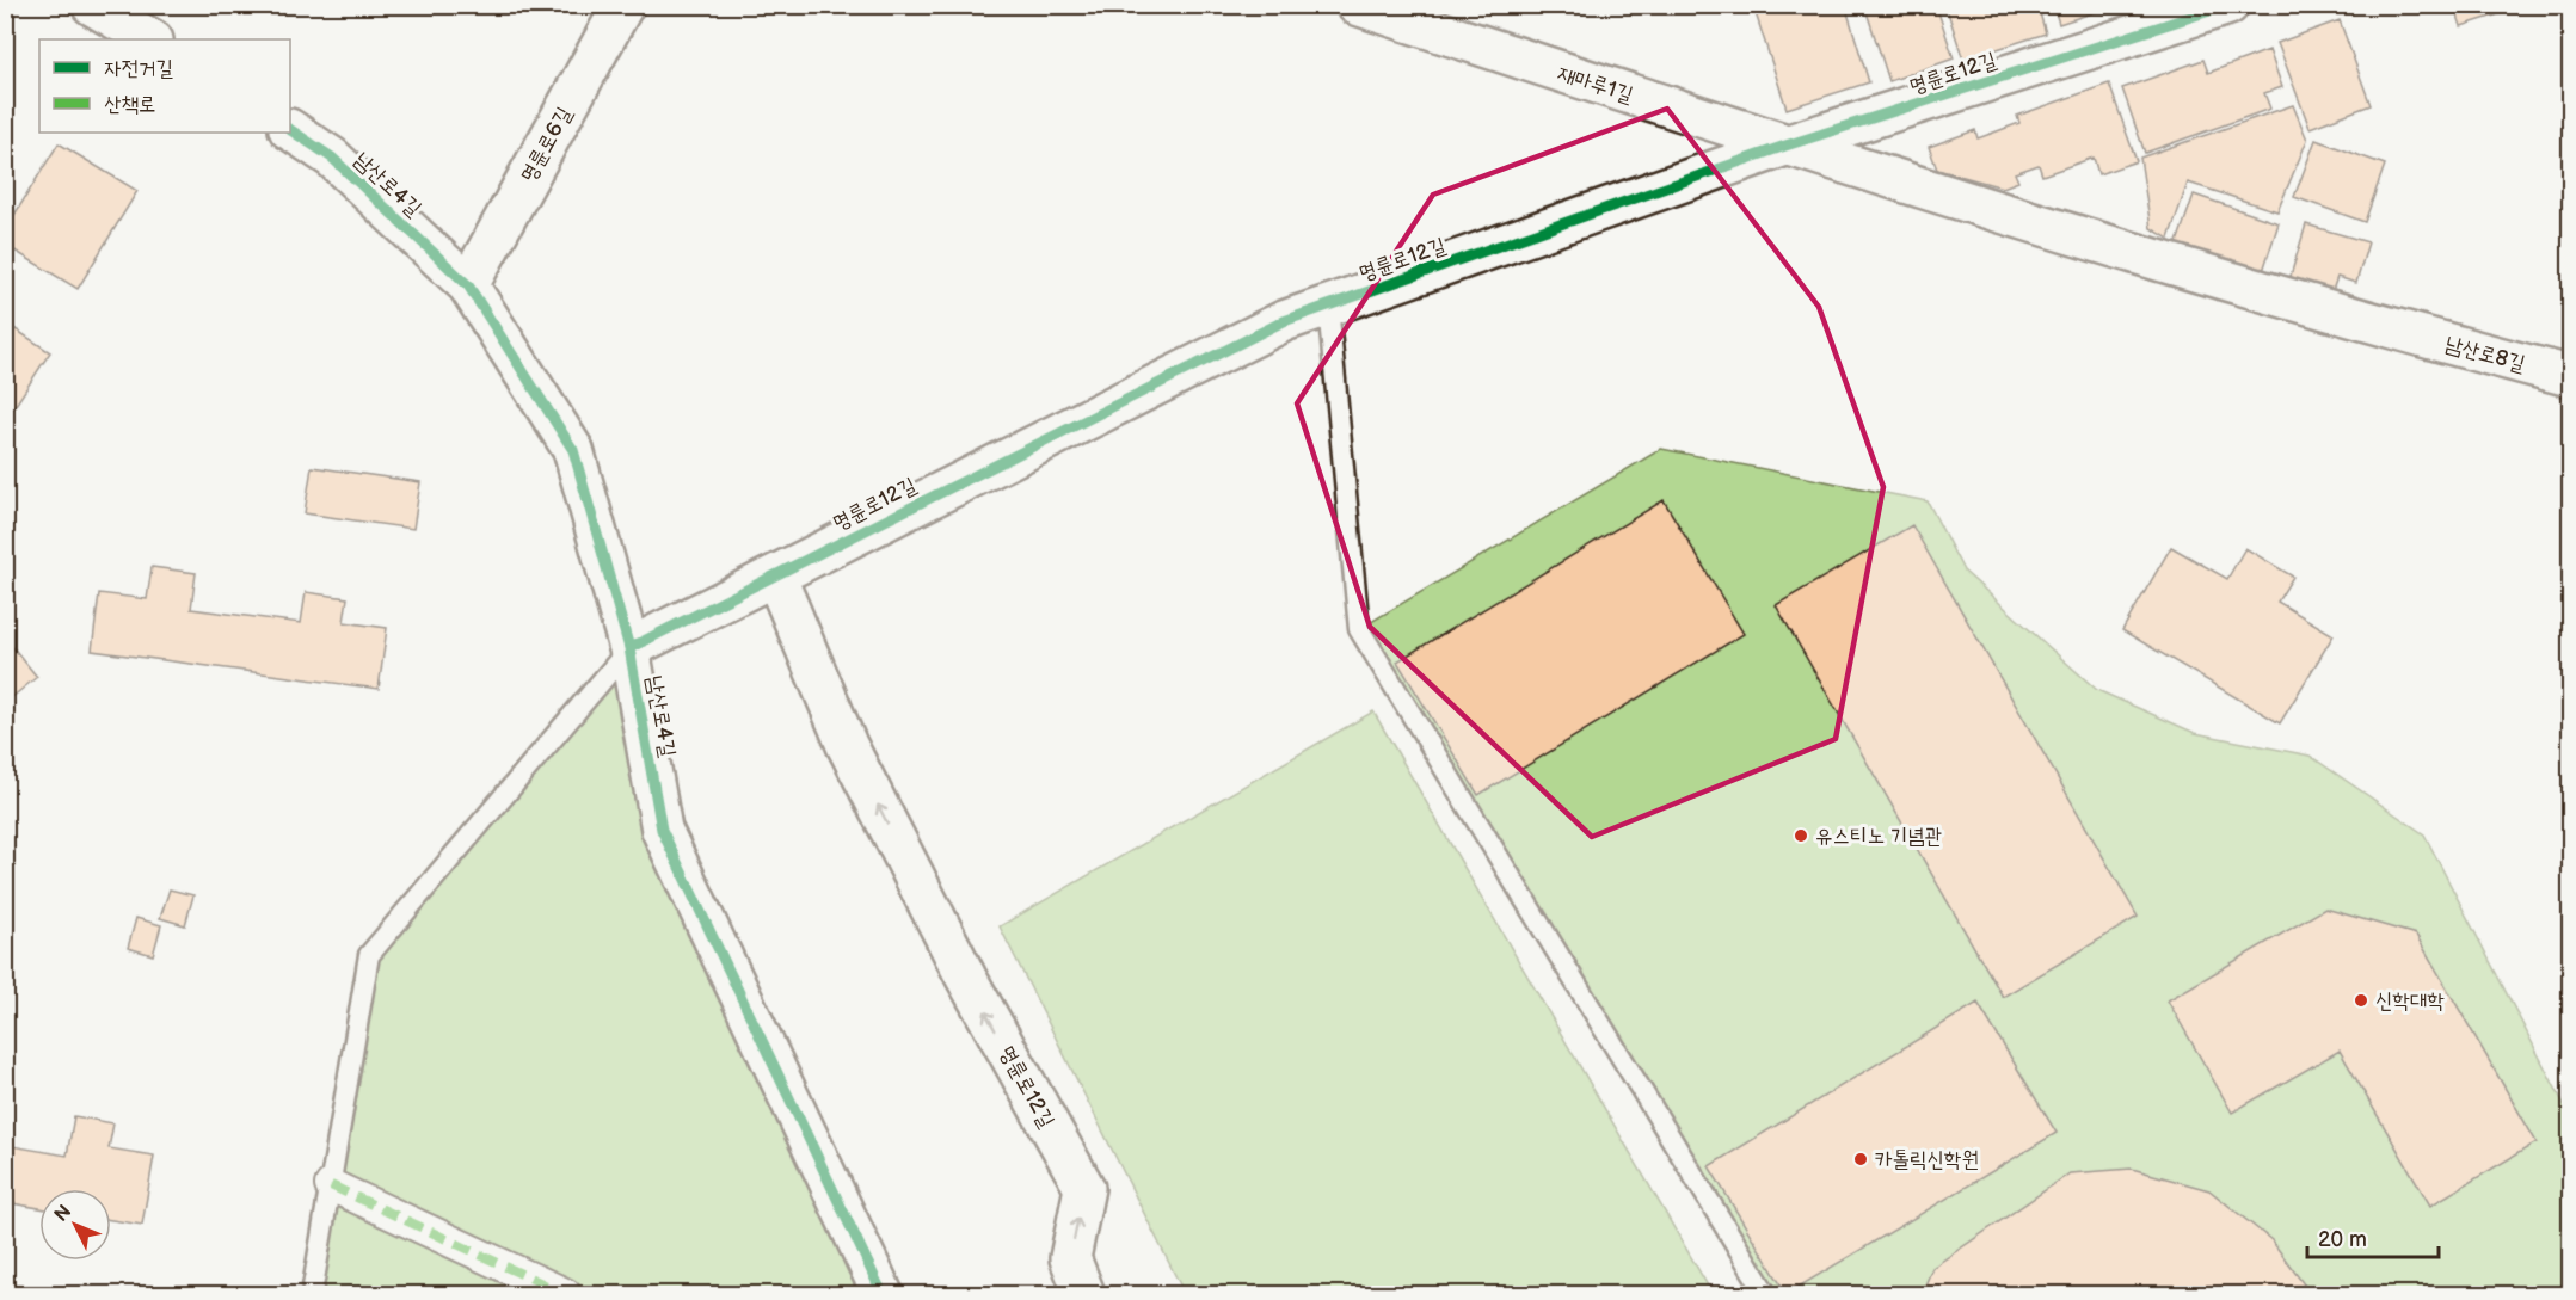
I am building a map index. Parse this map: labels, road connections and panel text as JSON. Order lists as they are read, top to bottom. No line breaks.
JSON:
{"streets":{"street":["명륜로12길","재마루1길","명륜로6길","남산로4길","남산로8길"]},"crossings":[["명륜로12길","재마루1길"],["명륜로12길","남산로4길"],["명륜로12길","남산로8길"],["재마루1길","남산로8길"],["명륜로6길","남산로4길"]],"places":["유스티노 기념관","신학대학","카톨릭신학원"],"legend":["자전거길","산책로"],"scale_bar":"20 m","north":"top left"}
